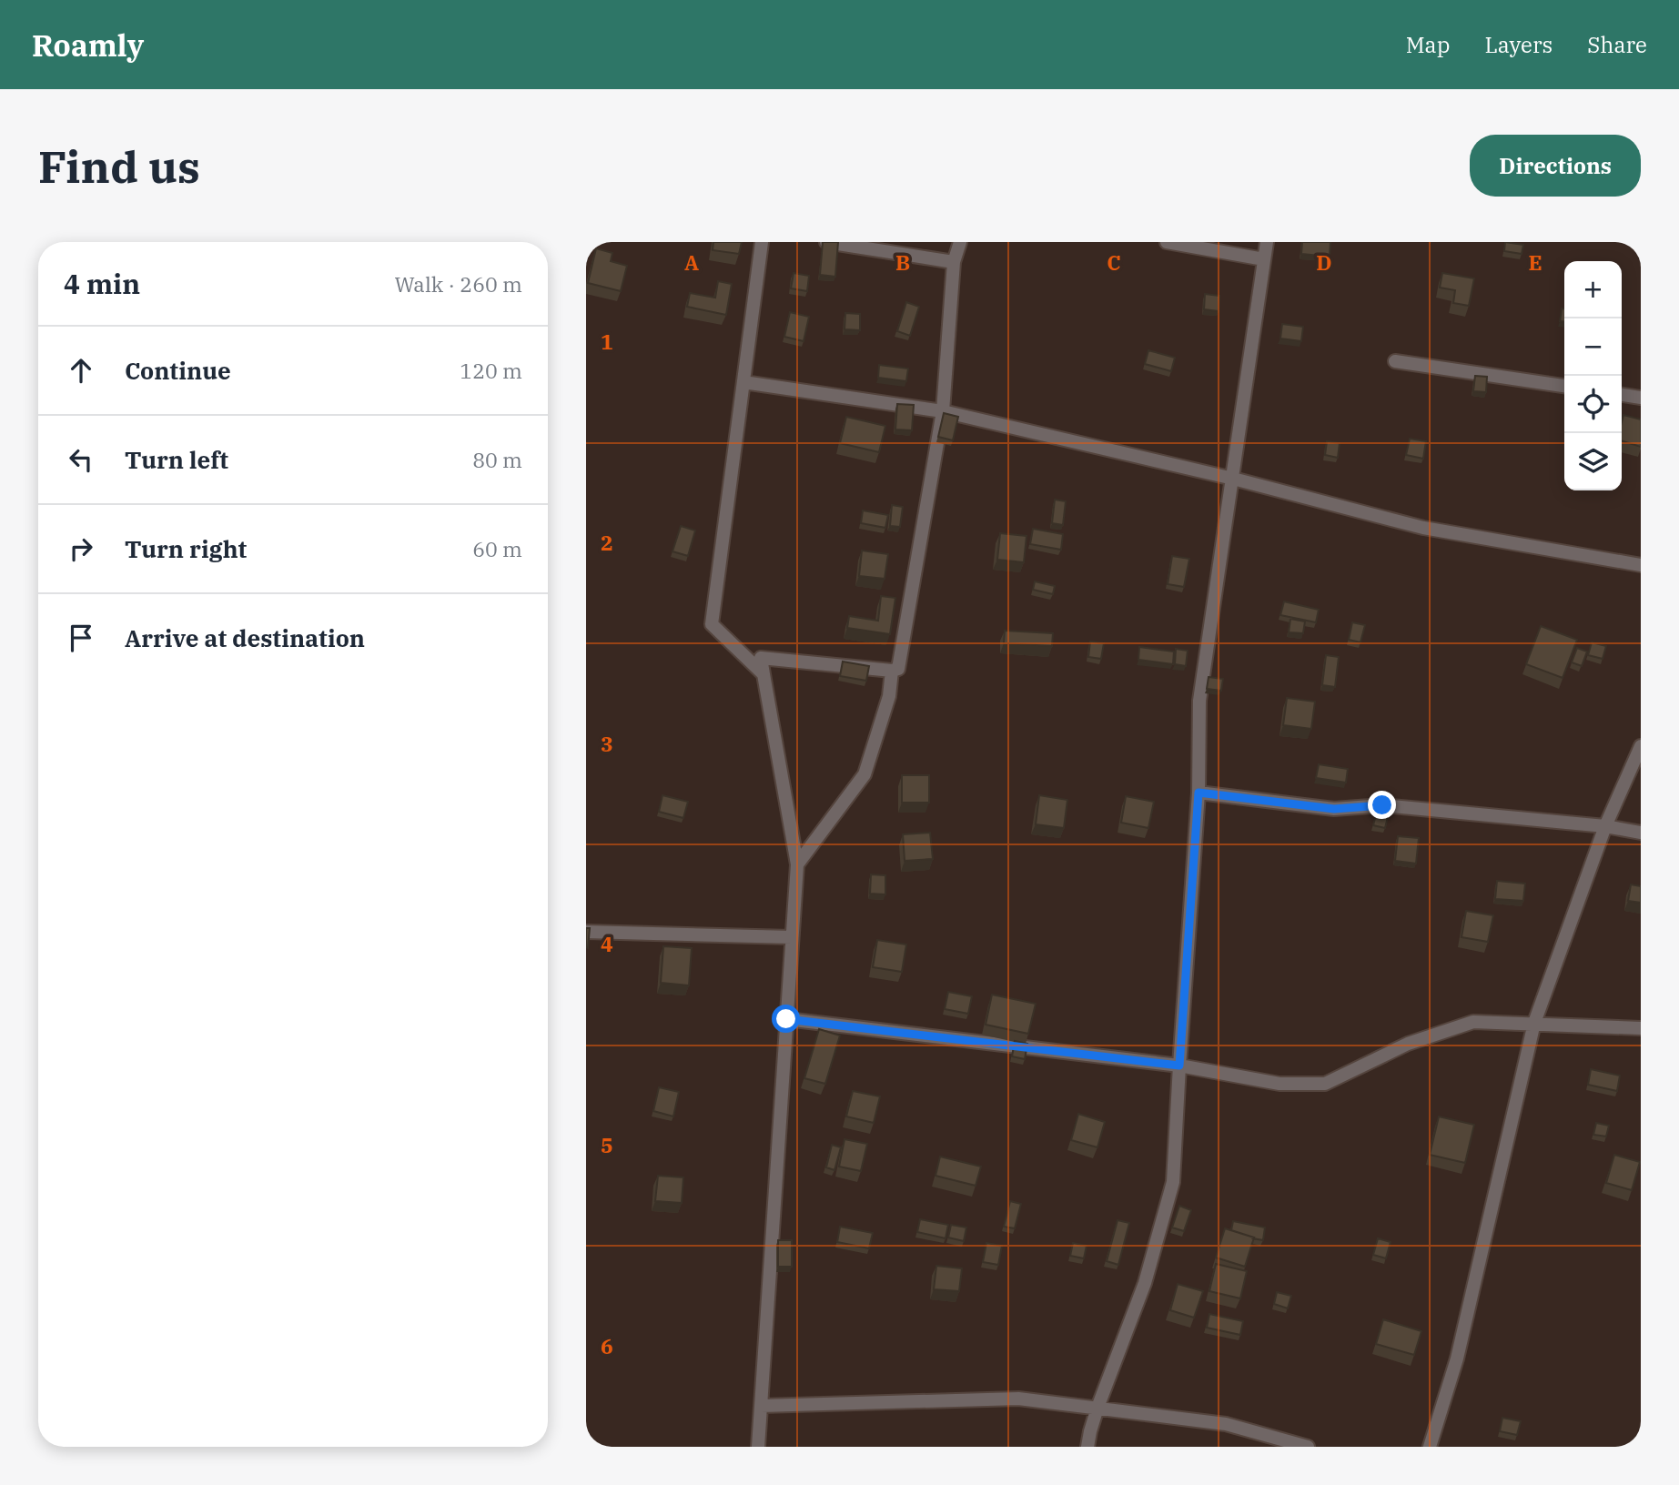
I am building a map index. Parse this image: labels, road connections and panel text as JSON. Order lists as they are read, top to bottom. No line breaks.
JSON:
{"page":{"header":"Roamly","nav":["Map","Layers","Share"],"buttons":"Directions","title":"Find us","heading":["4 min","Walk · 260 m"],"map_buttons":["+","−"],"list":[["Continue","120 m"],["Turn left","80 m"],["Turn right","60 m"],"Arrive at destination"]},"grid":{"columns":["A","B","C","D","E"],"rows":["1","2","3","4","5","6"]}}
